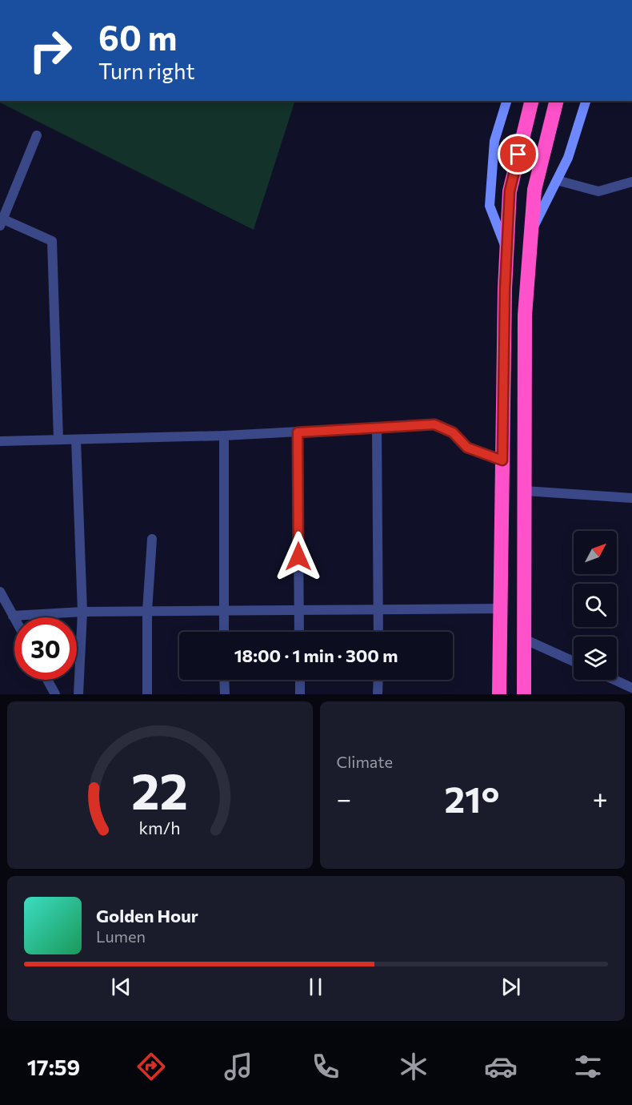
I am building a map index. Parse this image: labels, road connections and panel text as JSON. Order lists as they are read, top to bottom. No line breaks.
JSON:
{"north":"top right","page":{"turn":["60 m","Turn right"],"limit":"30","trip":"18:00 · 1 min · 300 m","tile":"Climate","heat":["−","21°","+"],"song":["Golden Hour","Lumen"],"tabs":"17:59","gauge":["22","km/h"]}}
